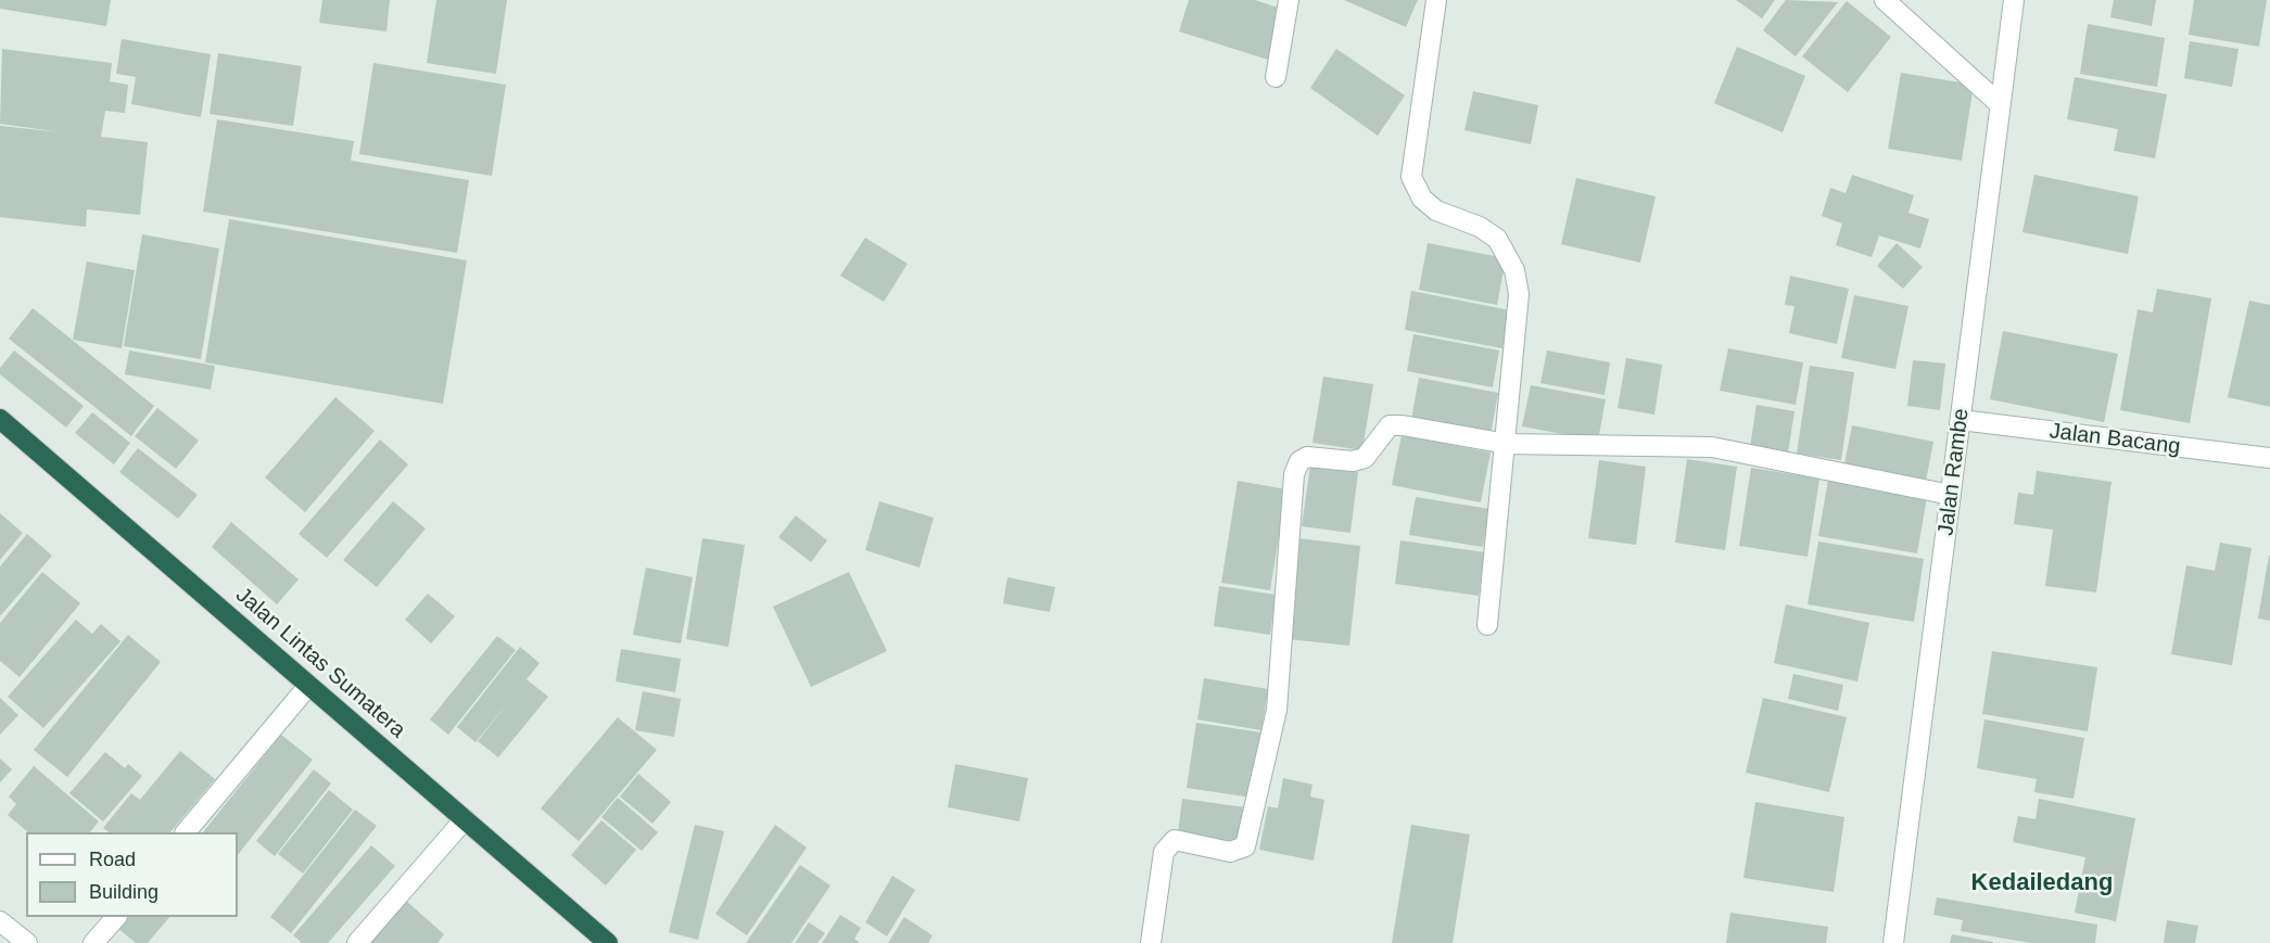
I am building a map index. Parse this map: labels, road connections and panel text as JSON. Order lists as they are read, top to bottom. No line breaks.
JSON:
{"streets":{"highway":["Jalan Lintas Sumatera"],"street":["Jalan Bacang","Jalan Rambe"]},"crossings":[["Jalan Bacang","Jalan Rambe"]],"districts":["Kedailedang"],"legend":["Road","Building"]}
